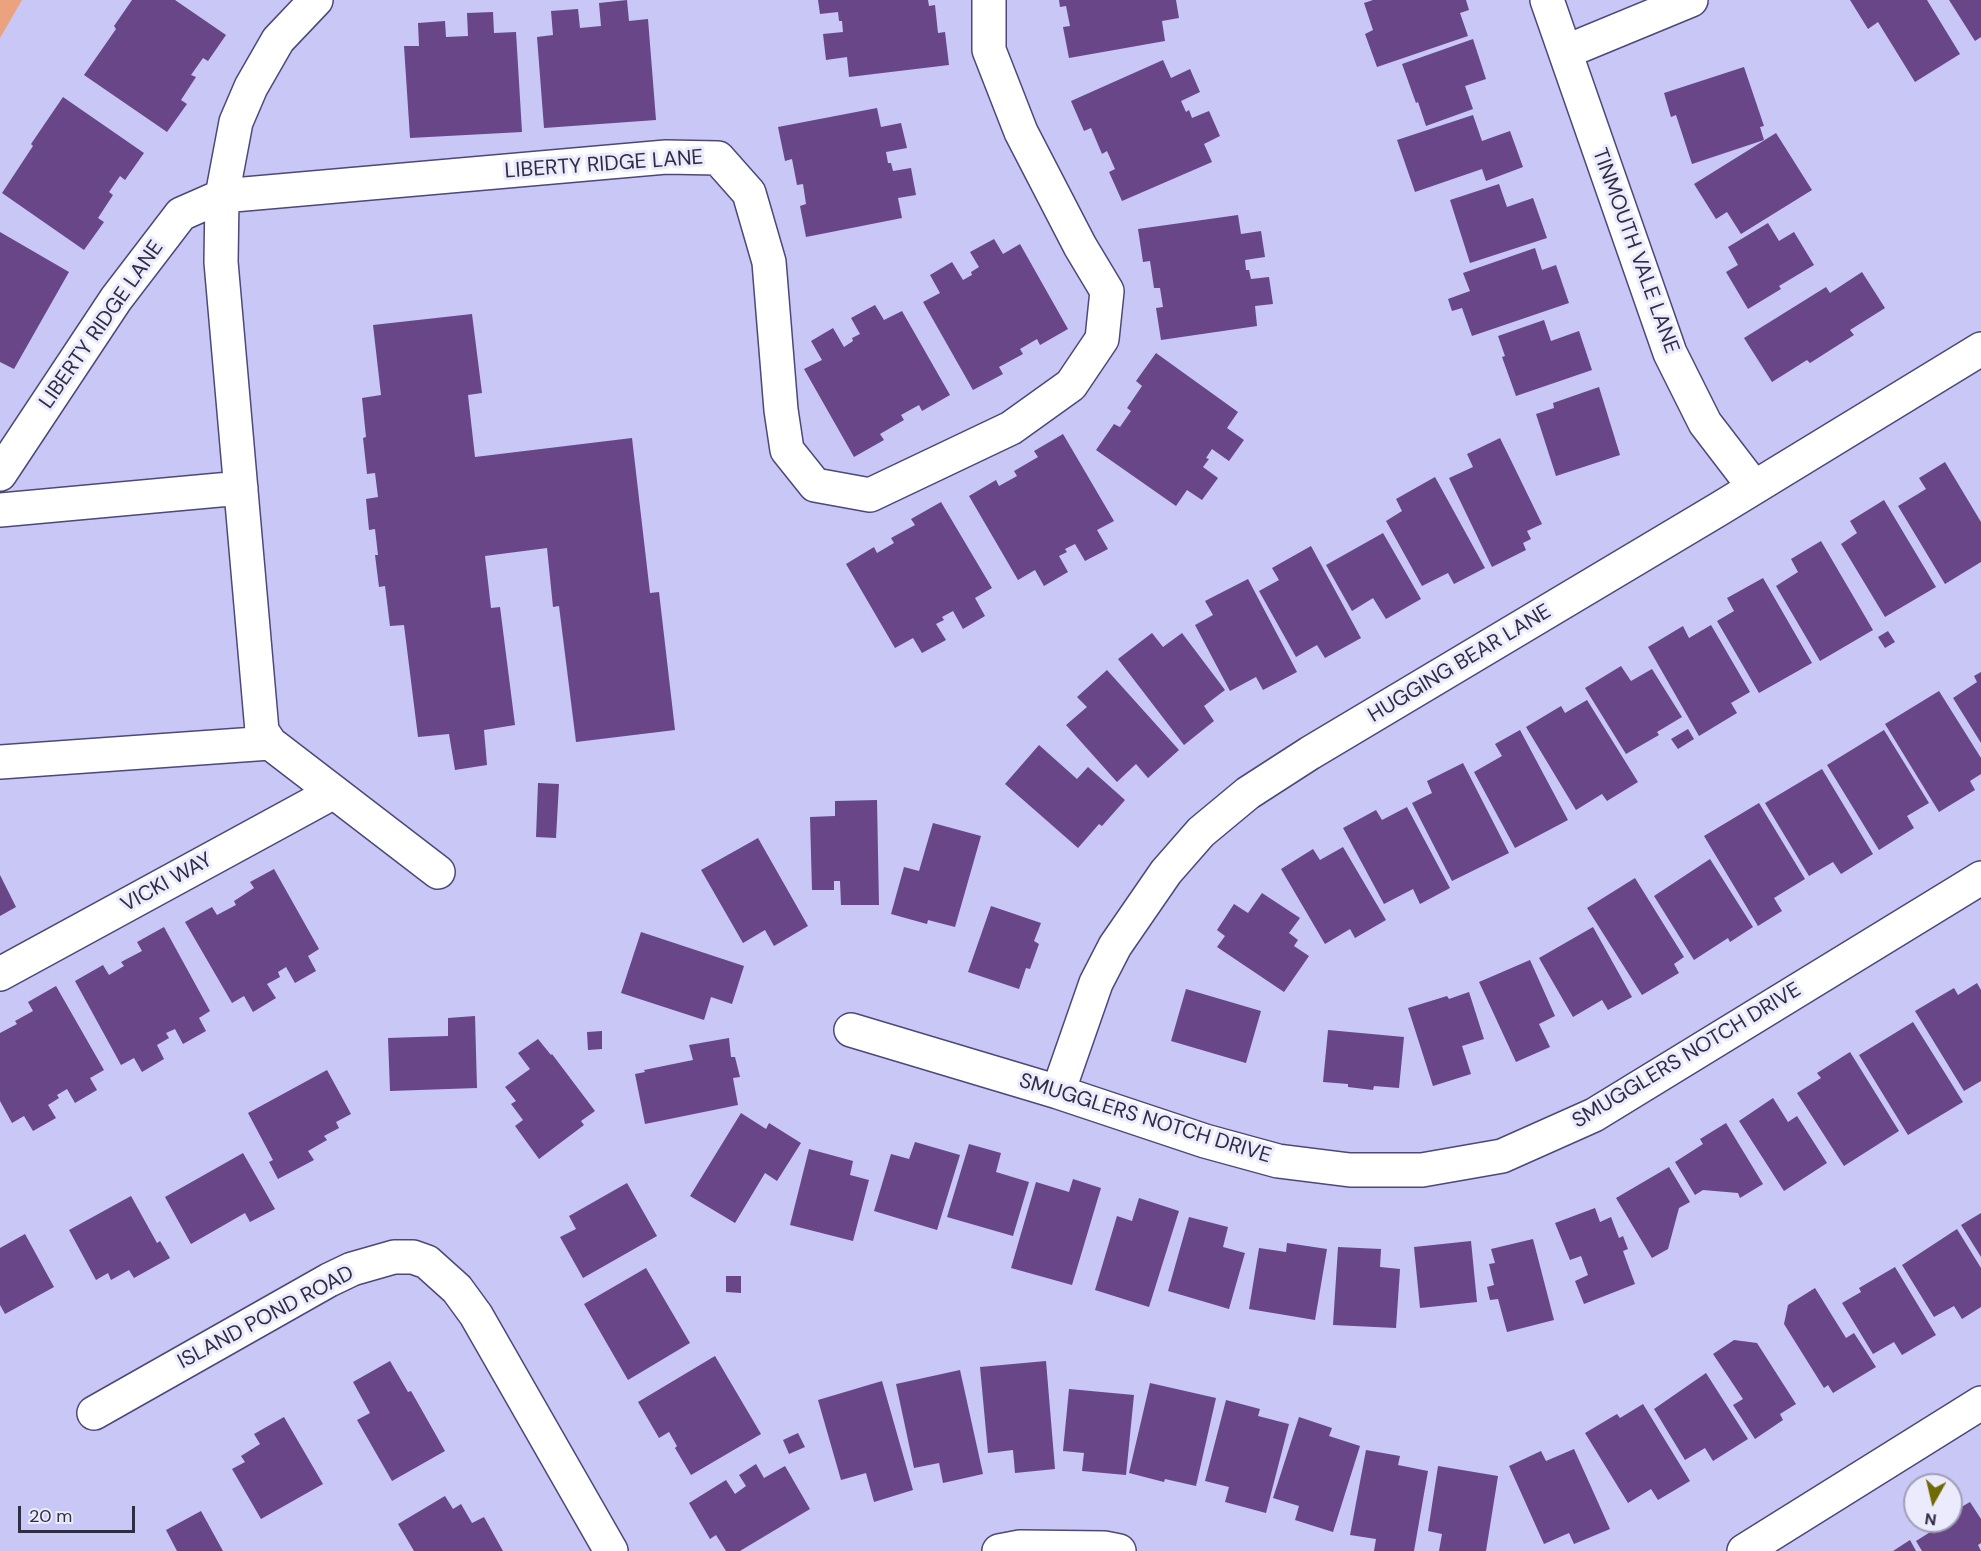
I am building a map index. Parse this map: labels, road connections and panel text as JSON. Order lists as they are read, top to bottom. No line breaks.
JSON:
{"streets":{"street":["LIBERTY RIDGE LANE","TINMOUTH VALE LANE","HUGGING BEAR LANE","VICKI WAY","SMUGGLERS NOTCH DRIVE","ISLAND POND ROAD"]},"crossings":[["TINMOUTH VALE LANE","HUGGING BEAR LANE"],["HUGGING BEAR LANE","SMUGGLERS NOTCH DRIVE"]],"scale_bar":"20 m","north":"bottom"}
